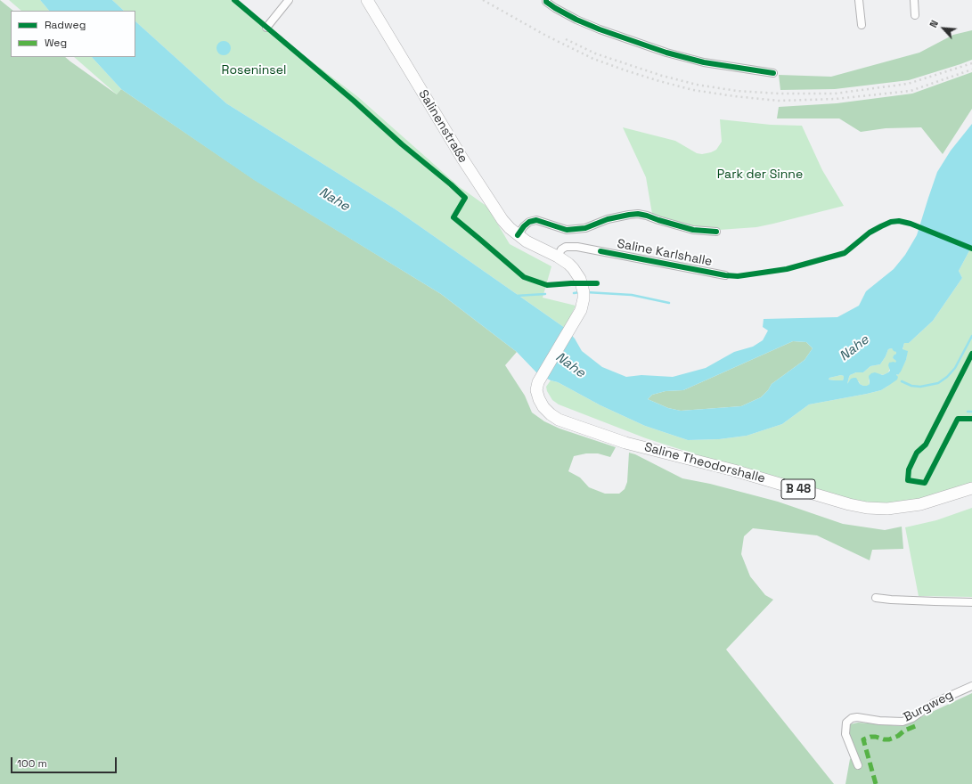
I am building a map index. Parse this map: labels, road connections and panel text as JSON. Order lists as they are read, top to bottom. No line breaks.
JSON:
{"streets":{"main road":["Salinenstraße","Saline Theodorshalle","B 48"],"street":["Saline Karlshalle","Burgweg"]},"crossings":[["Salinenstraße","Saline Karlshalle"],["Salinenstraße","Saline Theodorshalle"],["Saline Karlshalle","Saline Theodorshalle"]],"water":["Nahe"],"parks":["Roseninsel","Park der Sinne"],"legend":["Radweg","Weg"],"scale_bar":"100 m","north":"top left"}
